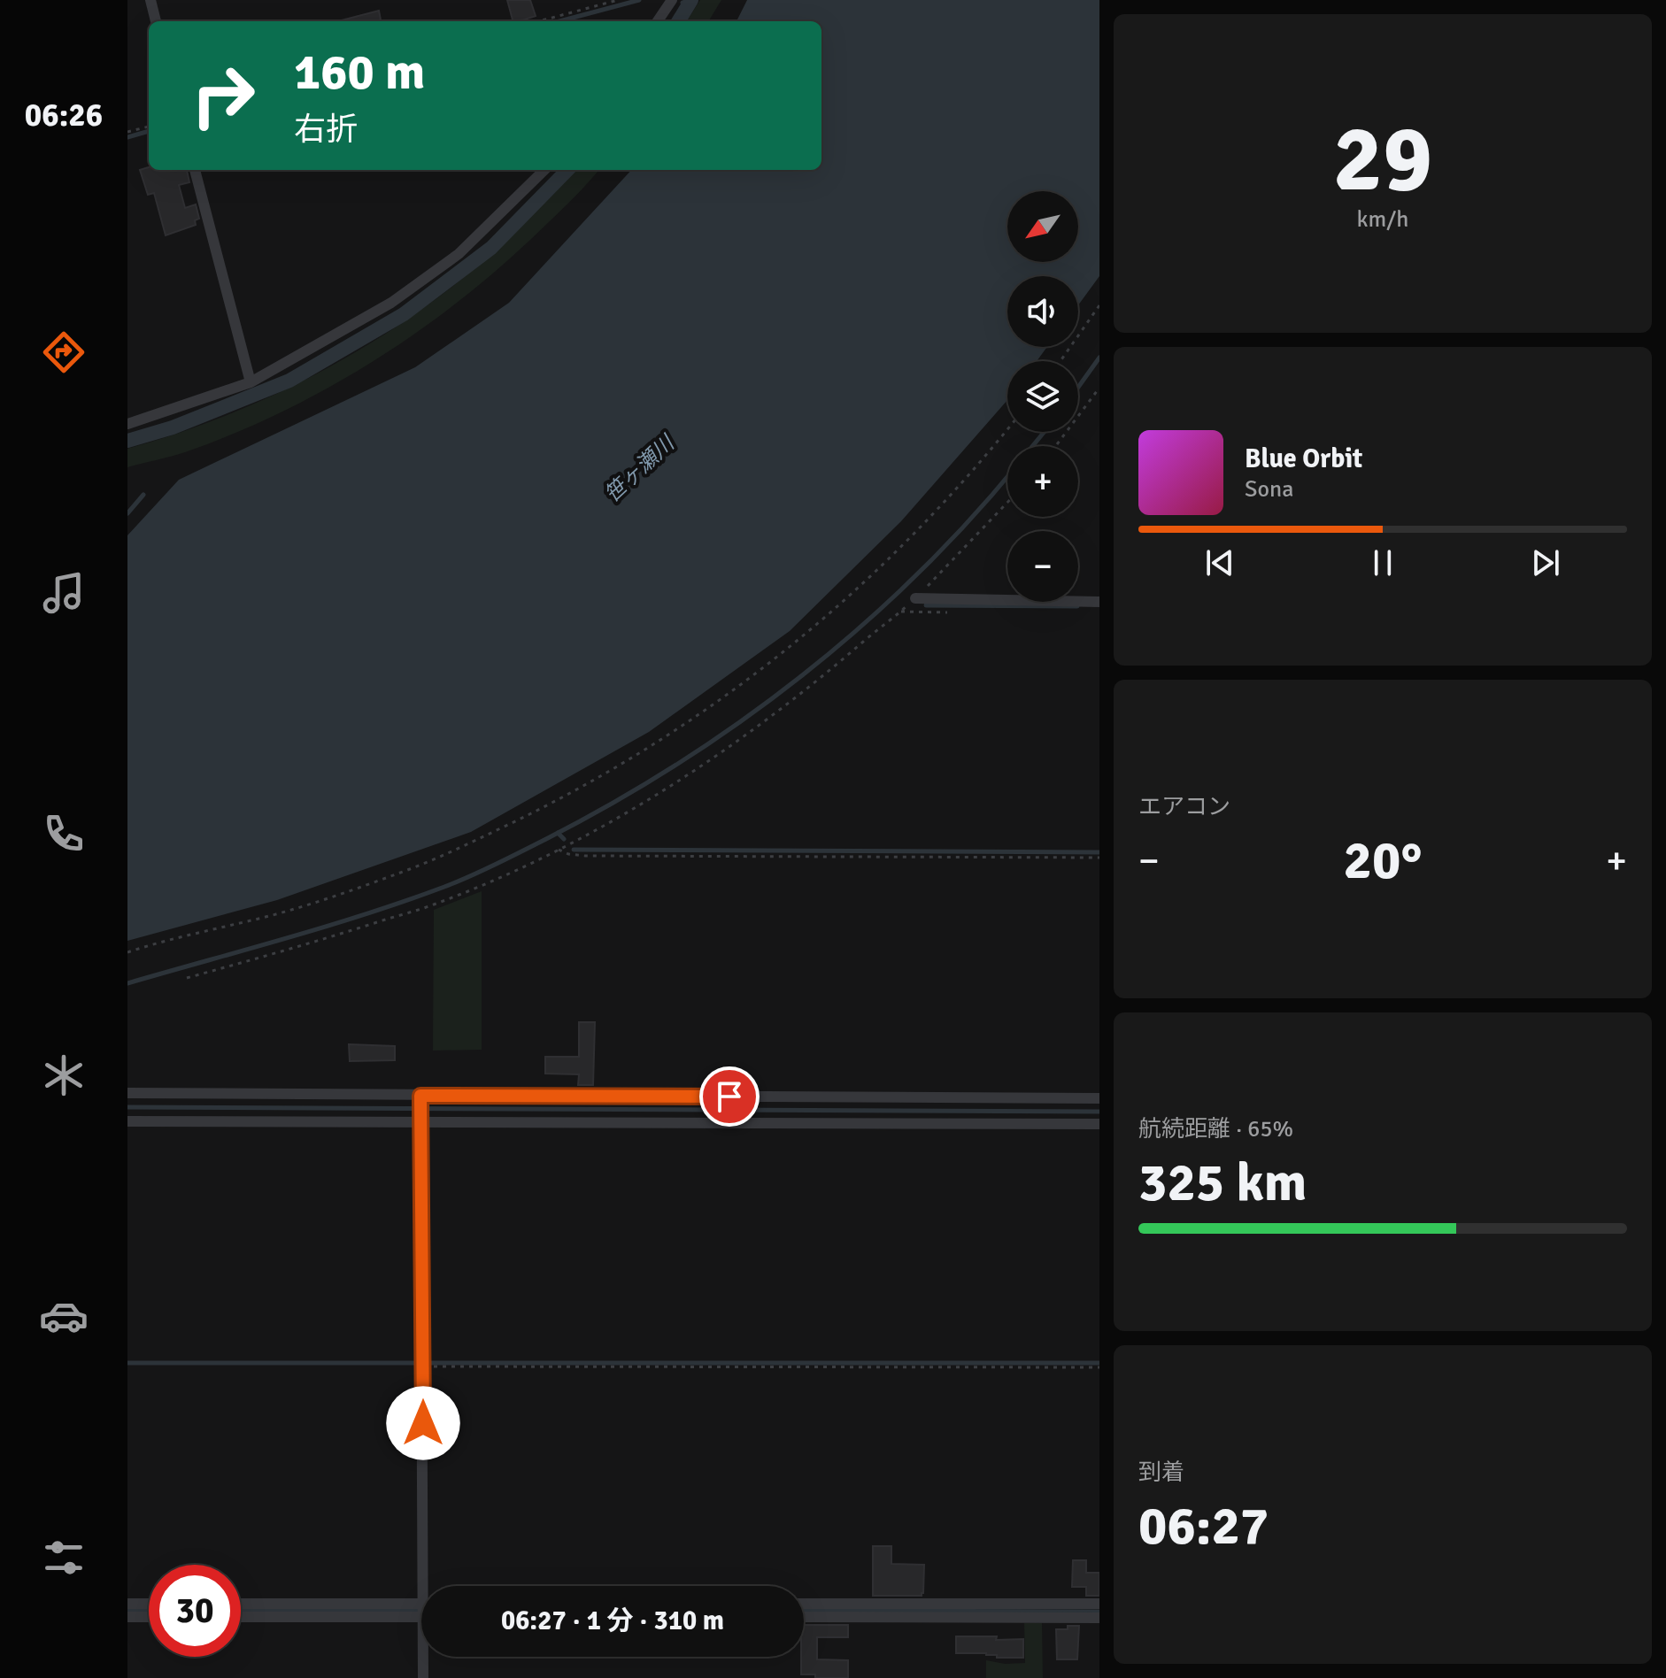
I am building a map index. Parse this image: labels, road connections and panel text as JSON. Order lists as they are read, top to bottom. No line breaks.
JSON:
{"water":["笹ヶ瀬川"],"north":"bottom left","page":{"tabs":"06:26","tile":[["29","km/h"],"エアコン",["航続距離 · 65%","325 km"],["到着","06:27"]],"turn":["160 m","右折"],"map_buttons":["+","−"],"song":["Blue Orbit","Sona"],"heat":["−","20°","+"],"limit":"30","trip":"06:27 · 1 分 · 310 m"}}
